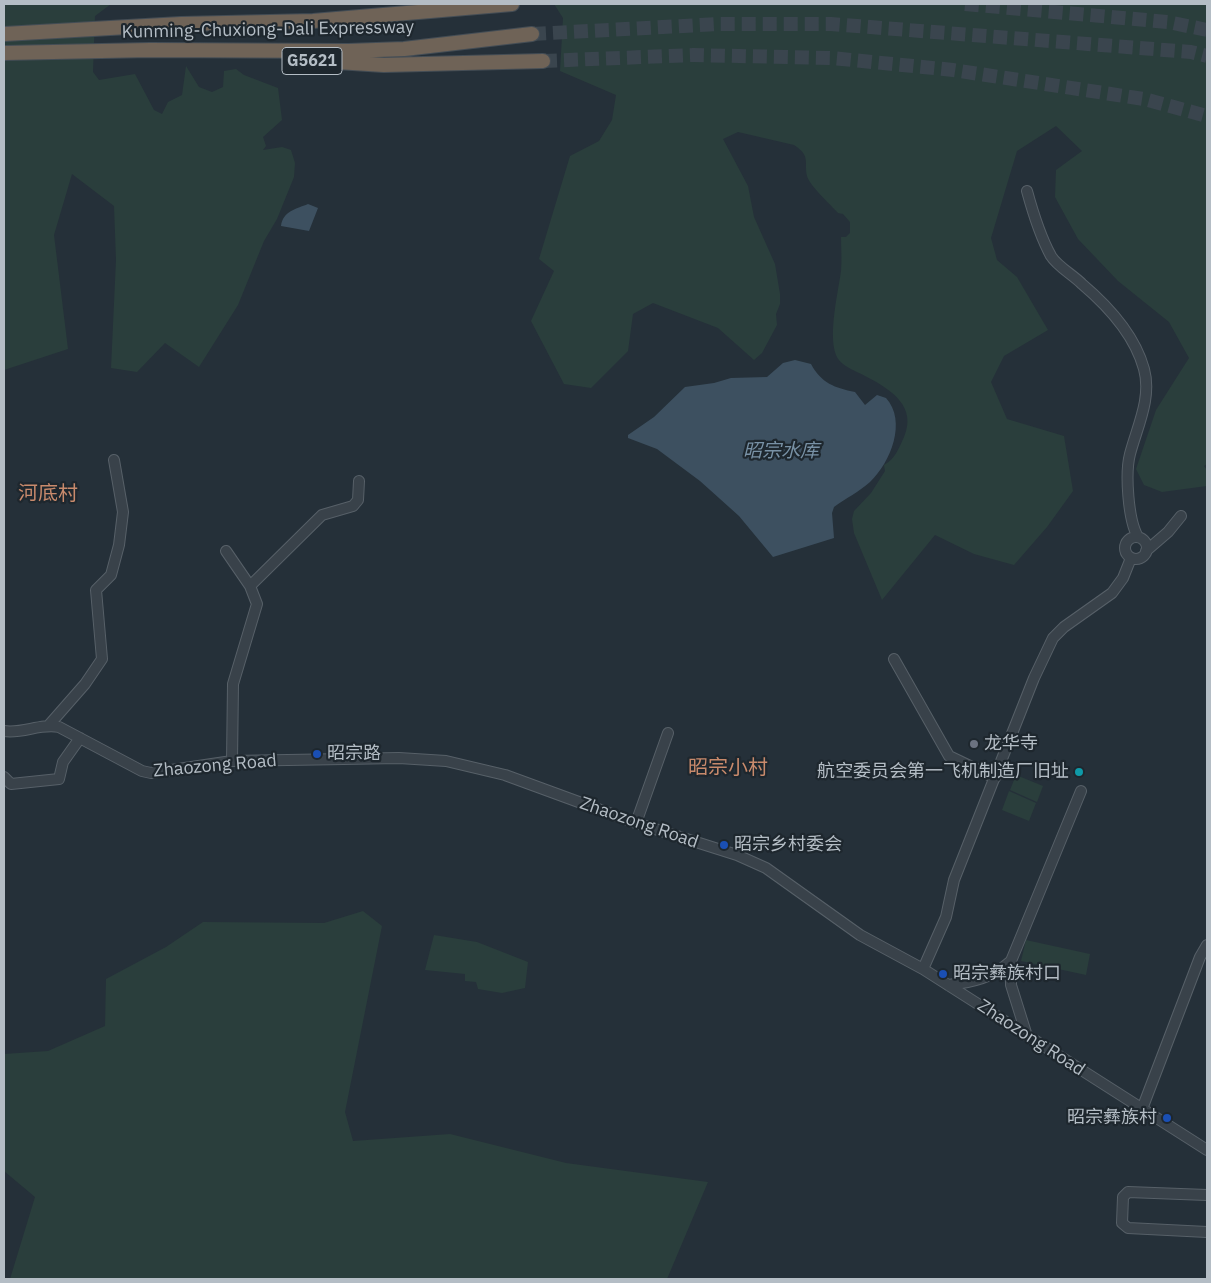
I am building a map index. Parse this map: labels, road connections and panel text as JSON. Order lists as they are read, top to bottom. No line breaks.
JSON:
{"streets":{"highway":["Kunming-Chuxiong-Dali Expressway","G5621"],"street":["Zhaozong Road"]},"crossings":[["Kunming-Chuxiong-Dali Expressway","G5621"]],"districts":["河底村","昭宗小村"],"water":["昭宗水库"],"places":["龙华寺","昭宗路","航空委员会第一飞机制造厂旧址","昭宗乡村委会","昭宗彝族村口","昭宗彝族村"]}
